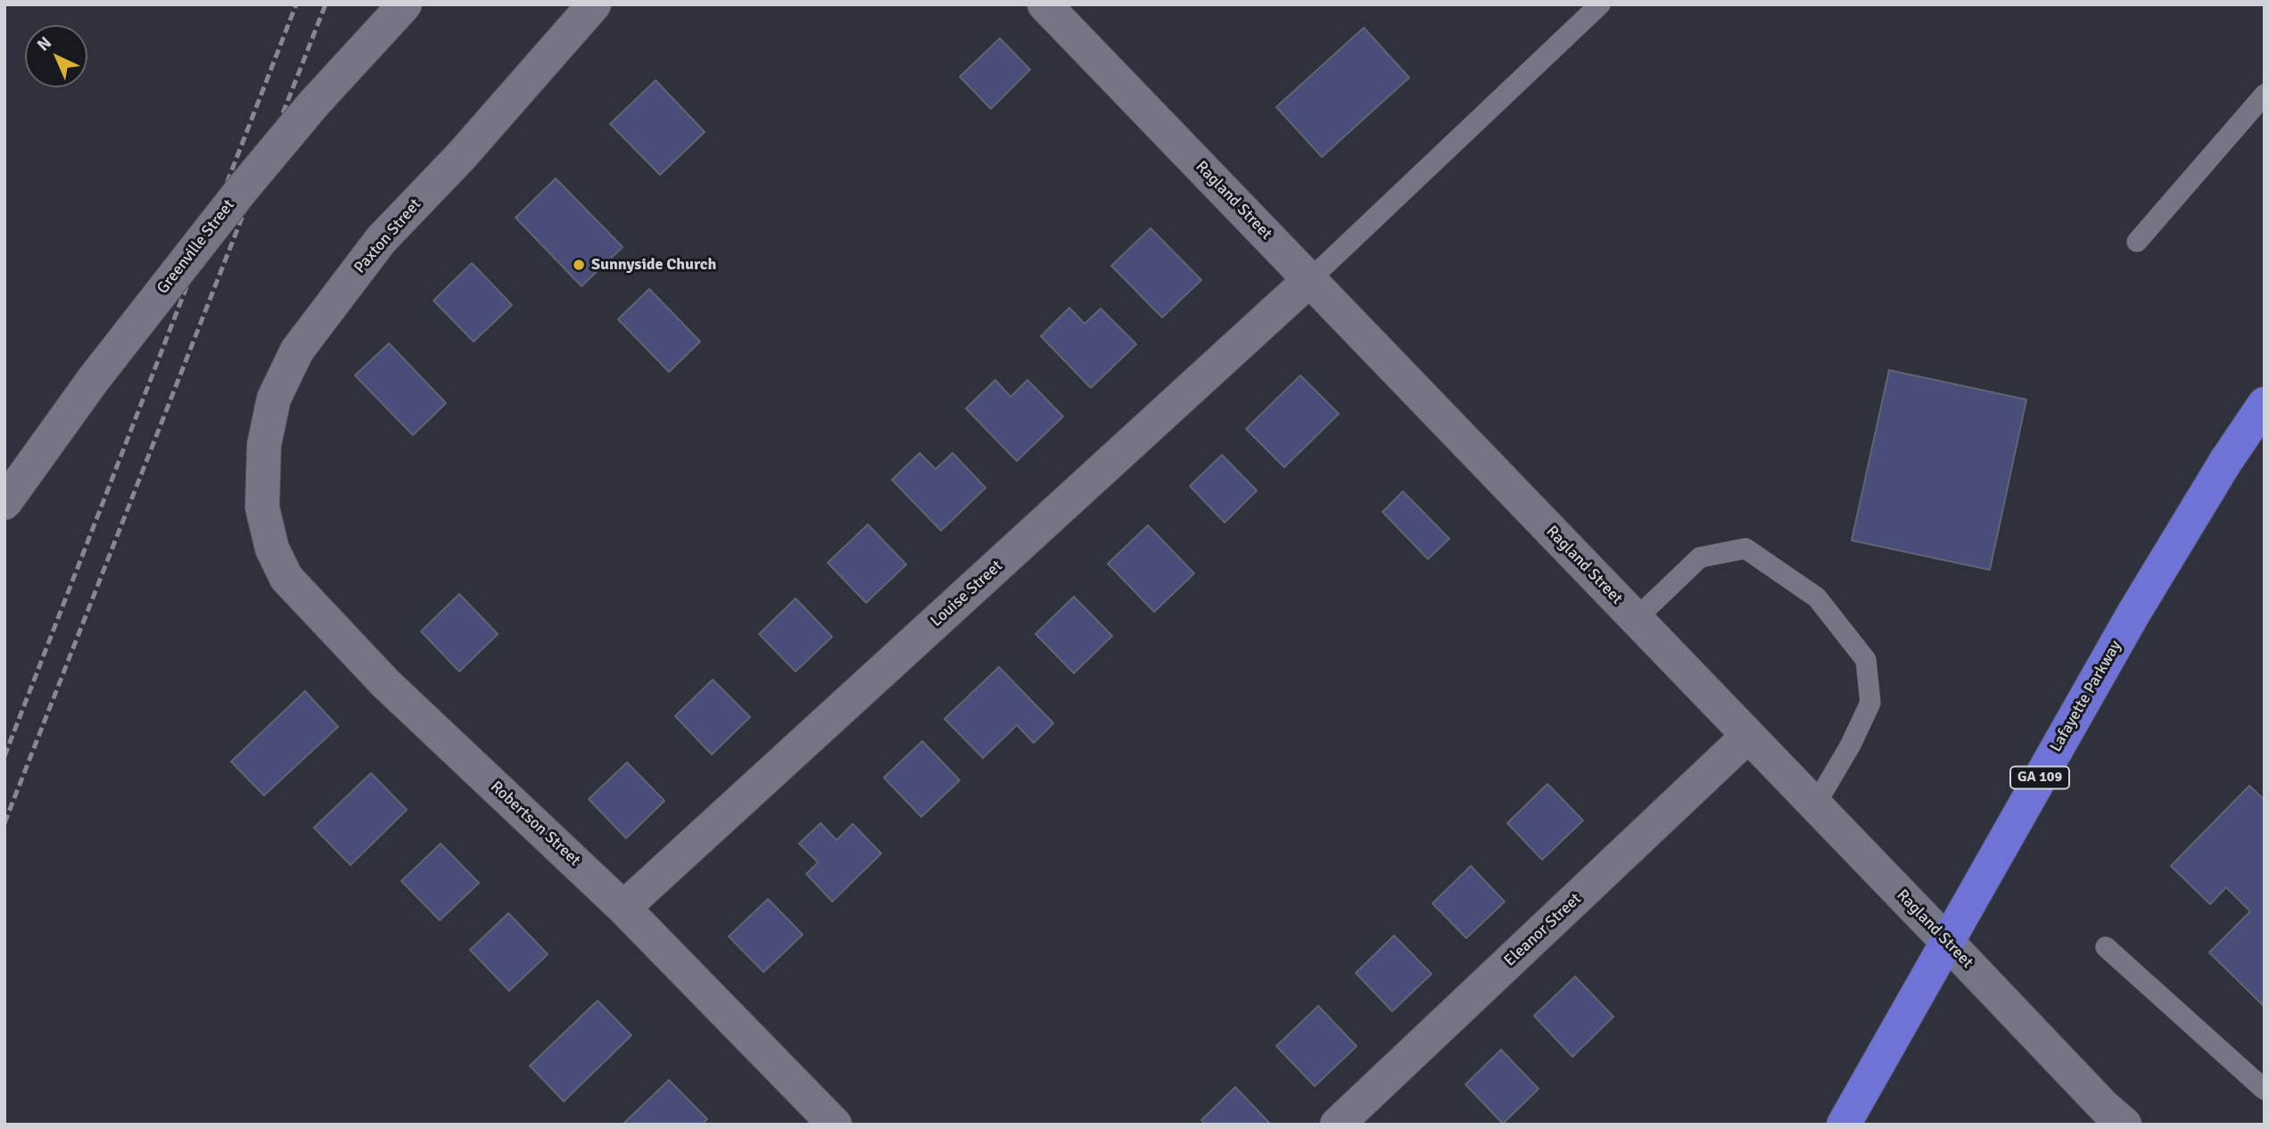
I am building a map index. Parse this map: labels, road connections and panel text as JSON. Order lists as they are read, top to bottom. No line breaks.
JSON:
{"streets":{"highway":["Lafayette Parkway","GA 109"],"street":["Ragland Street","Paxton Street","Greenville Street","Louise Street","Robertson Street","Eleanor Street"]},"crossings":[["Ragland Street","Louise Street"],["Ragland Street","Lafayette Parkway"],["Ragland Street","Eleanor Street"],["Paxton Street","Robertson Street"],["Louise Street","Robertson Street"]],"places":["Sunnyside Church"],"north":"top left"}
